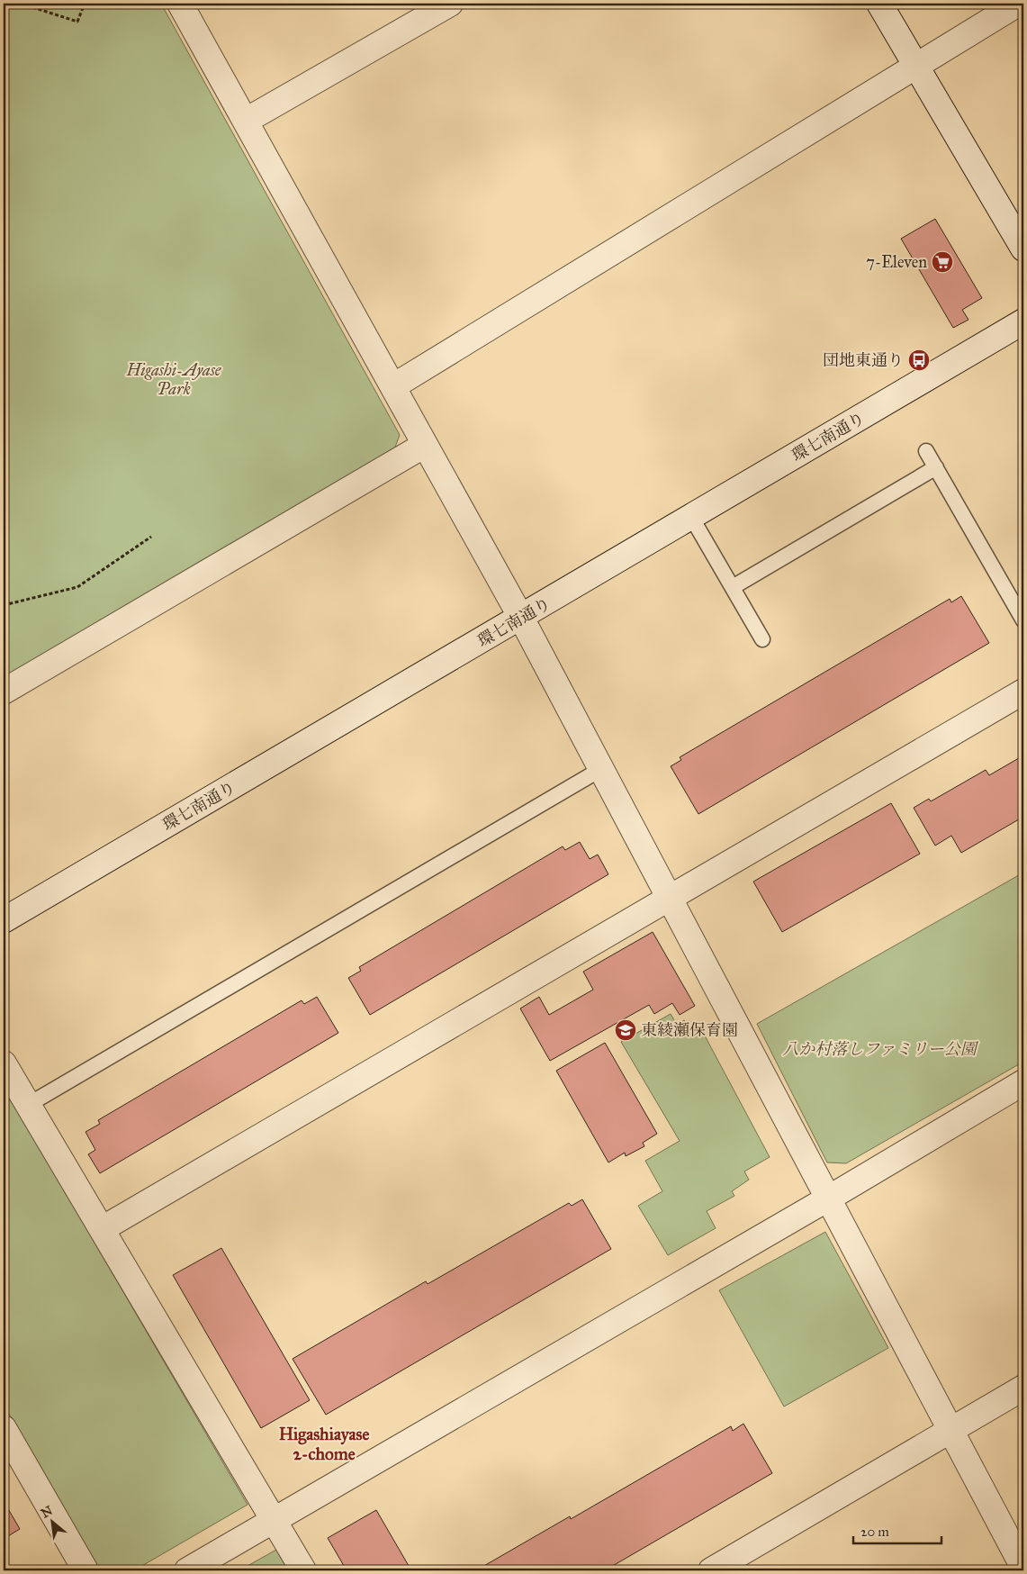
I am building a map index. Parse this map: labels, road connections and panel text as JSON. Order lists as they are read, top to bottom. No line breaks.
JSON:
{"streets":{"street":["環七南通り"]},"districts":["Higashiayase 2-chome"],"parks":["Higashi-Ayase Park","八か村落しファミリー公園"],"places":{"supermarket":["7-Eleven"],"bus stop":["団地東通り"],"school or university":["東綾瀬保育園"]},"scale_bar":"20 m","north":"top left"}
